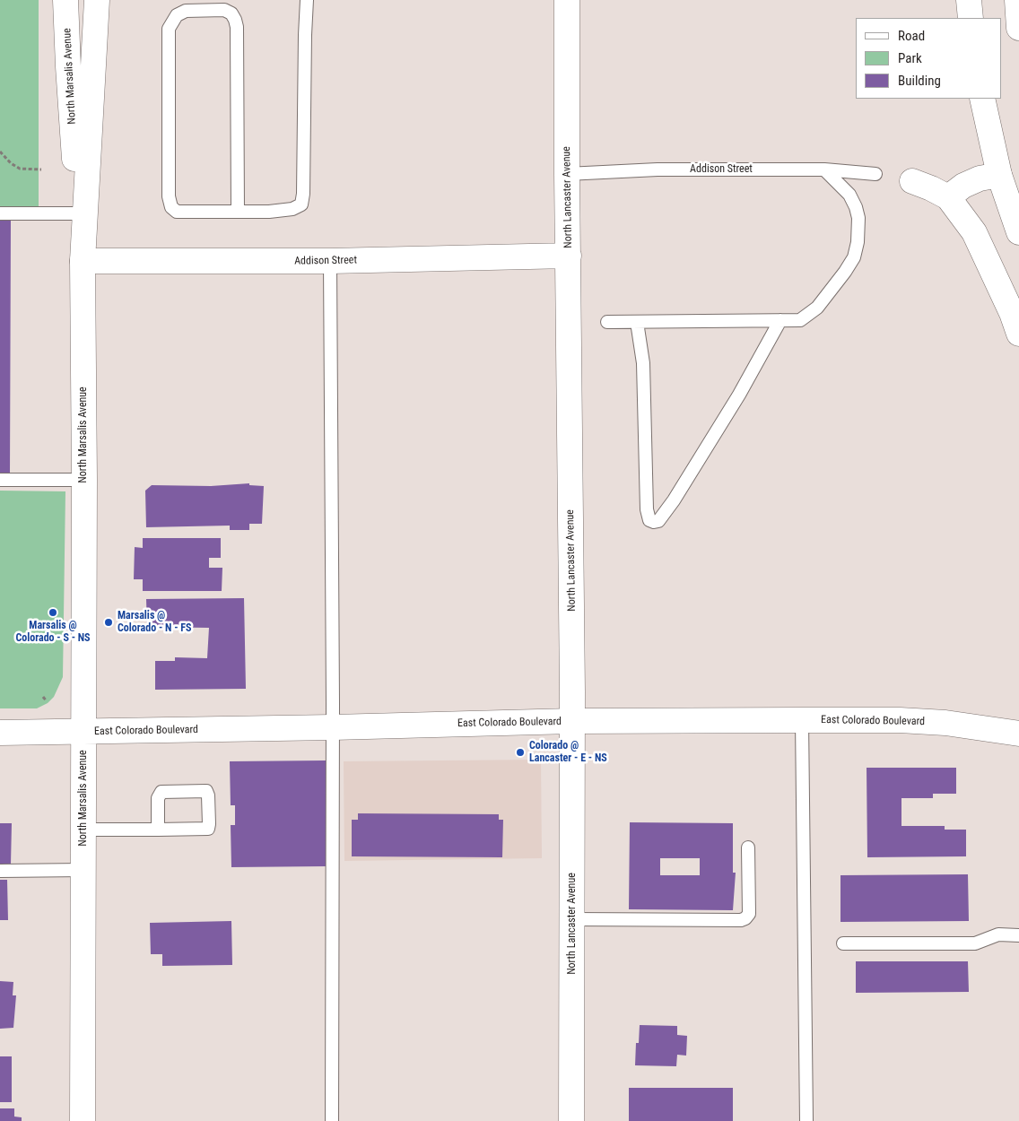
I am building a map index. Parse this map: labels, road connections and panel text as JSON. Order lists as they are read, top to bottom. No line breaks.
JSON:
{"streets":{"street":["North Marsalis Avenue","Addison Street","North Lancaster Avenue","East Colorado Boulevard"]},"crossings":[["North Marsalis Avenue","Addison Street"],["North Marsalis Avenue","East Colorado Boulevard"],["Addison Street","North Lancaster Avenue"],["North Lancaster Avenue","East Colorado Boulevard"]],"places":["Marsalis @ Colorado - S - NS","Marsalis @ Colorado - N - FS","Colorado @ Lancaster - E - NS"],"legend":["Road","Park","Building"]}
